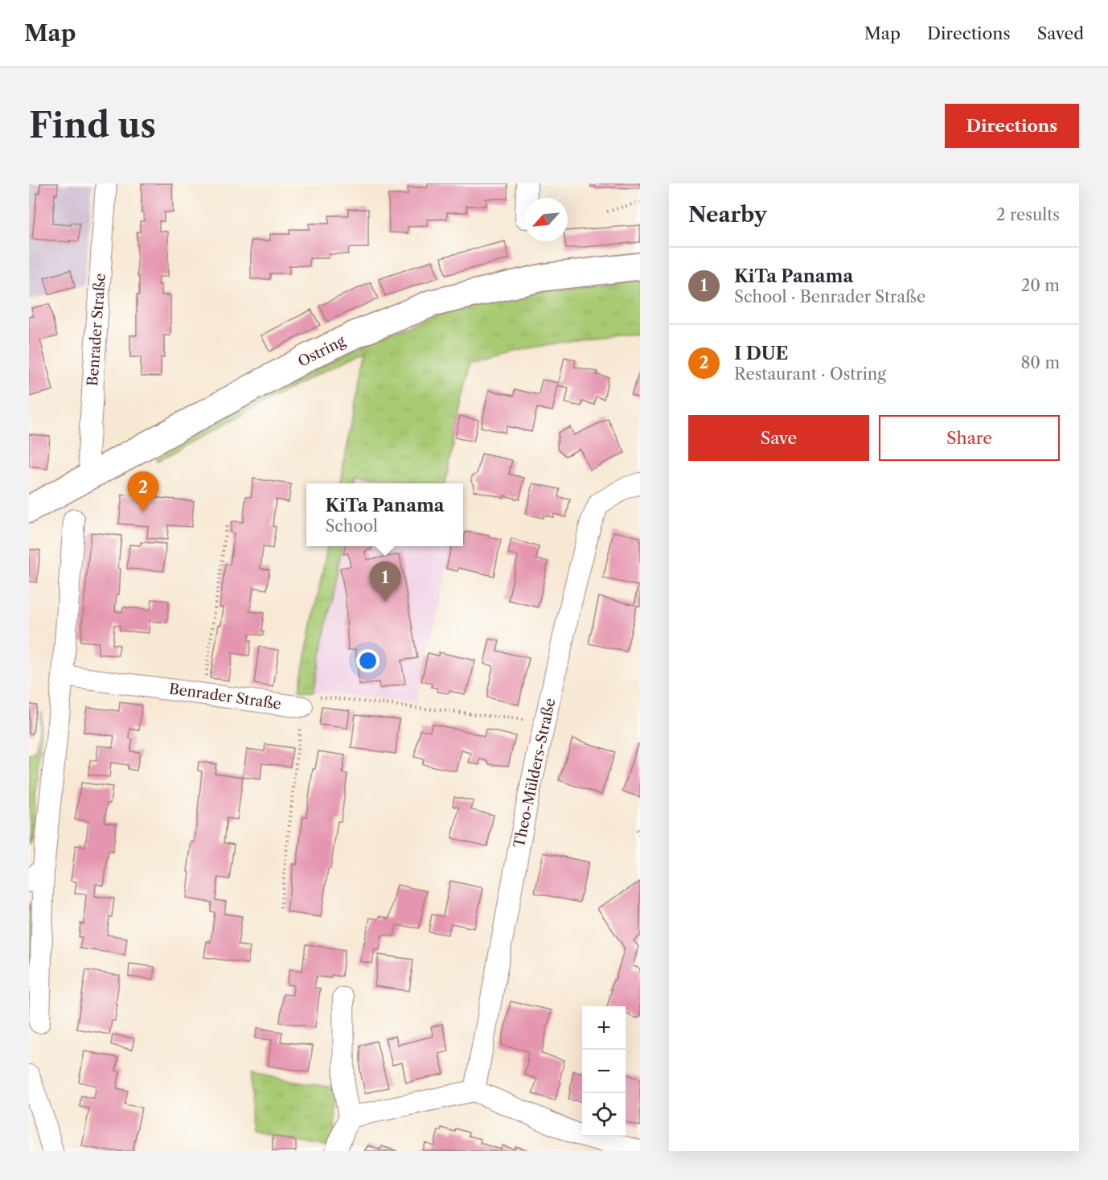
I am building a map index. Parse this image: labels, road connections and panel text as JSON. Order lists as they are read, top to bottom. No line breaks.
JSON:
{"streets":{"main road":["Ostring"],"street":["Benrader Straße","Theo-Mülders-Straße"]},"crossings":[["Benrader Straße","Ostring"]],"north":"bottom left","page":{"header":"Map","nav":["Map","Directions","Saved"],"buttons":["Directions",["Save","Share"]],"title":"Find us","heading":["Nearby","2 results"],"list":[{"mark":"1","name":"KiTa Panama","note":"School · Benrader Straße","value":"20 m"},{"mark":"2","name":"I DUE","note":"Restaurant · Ostring","value":"80 m"}],"pins":["2","1"],"popup":["KiTa Panama","School"],"map_buttons":["+","−"]}}
